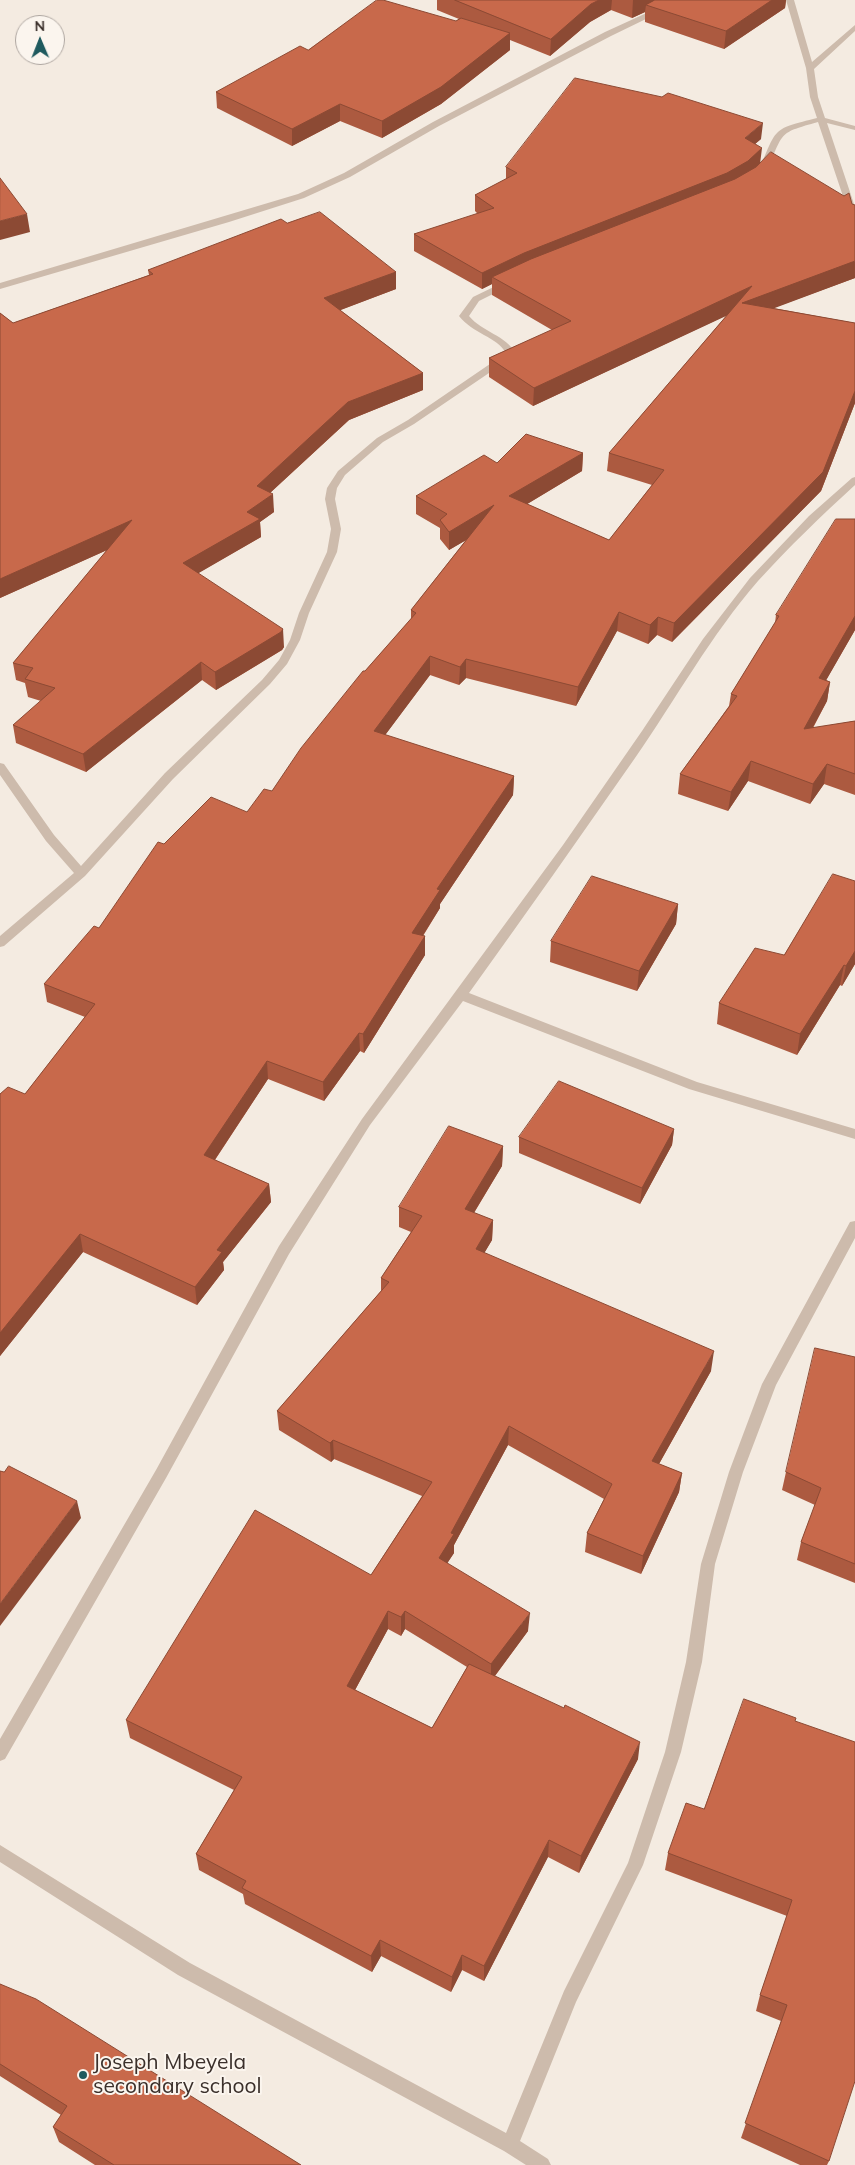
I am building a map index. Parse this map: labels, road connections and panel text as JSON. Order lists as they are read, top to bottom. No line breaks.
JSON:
{"places":["Joseph Mbeyela secondary school"],"north":"top"}
